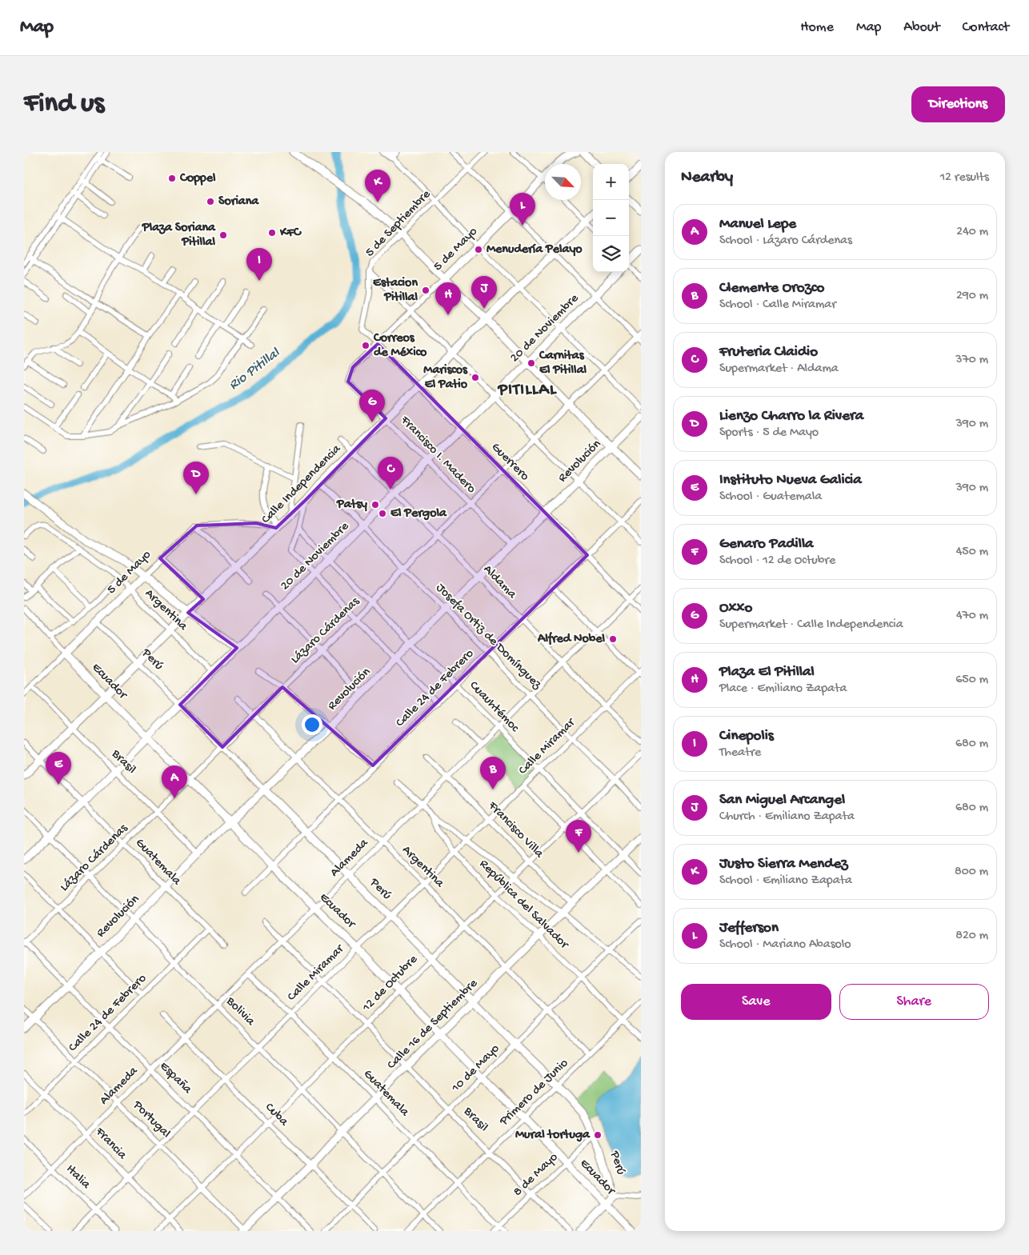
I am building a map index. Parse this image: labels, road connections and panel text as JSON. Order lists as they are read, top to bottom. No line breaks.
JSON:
{"streets":{"street":["5 de Septiembre","5 de Mayo","20 de Noviembre","Francisco I. Madero","Revolución","Guerrero","Calle Independencia","Aldama","Argentina","Lázaro Cárdenas","Josefa Ortiz de Domínguez","Perú","Ecuador","Calle 24 de Febrero","Cuauhtémoc","Calle Miramar","Brasil","Francisco Villa","Alameda","Guatemala","República del Salvador","12 de Octubre","Bolivia","Calle 16 de Septiembre","10 de Mayo","España","Primero de Junio","Cuba","Portugal","Francia","8 de Mayo","Italia"]},"crossings":[["5 de Septiembre","Guerrero"],["5 de Mayo","Francisco I. Madero"],["5 de Mayo","Guerrero"],["5 de Mayo","Argentina"],["5 de Mayo","Perú"],["5 de Mayo","Ecuador"],["5 de Mayo","Brasil"],["20 de Noviembre","Francisco I. Madero"],["20 de Noviembre","Guerrero"],["20 de Noviembre","Aldama"],["20 de Noviembre","Argentina"],["20 de Noviembre","Josefa Ortiz de Domínguez"],["20 de Noviembre","Perú"],["20 de Noviembre","Ecuador"],["20 de Noviembre","Cuauhtémoc"],["20 de Noviembre","Brasil"],["20 de Noviembre","Guatemala"],["20 de Noviembre","Bolivia"],["Francisco I. Madero","Revolución"],["Francisco I. Madero","Calle Independencia"],["Francisco I. Madero","Lázaro Cárdenas"],["Revolución","Guerrero"],["Revolución","Aldama"],["Revolución","Argentina"],["Revolución","Josefa Ortiz de Domínguez"],["Revolución","Perú"],["Revolución","Ecuador"],["Revolución","Cuauhtémoc"],["Revolución","Brasil"],["Revolución","Guatemala"],["Revolución","Bolivia"],["Revolución","España"],["Revolución","Portugal"],["Guerrero","Calle Independencia"],["Guerrero","Lázaro Cárdenas"],["Guerrero","Calle 24 de Febrero"],["Guerrero","Alameda"],["Calle Independencia","Aldama"],["Calle Independencia","Argentina"],["Calle Independencia","Josefa Ortiz de Domínguez"],["Calle Independencia","Perú"],["Calle Independencia","Ecuador"],["Calle Independencia","Brasil"],["Calle Independencia","Guatemala"],["Aldama","Lázaro Cárdenas"],["Aldama","Calle 24 de Febrero"],["Aldama","Calle Miramar"],["Aldama","Alameda"],["Argentina","Lázaro Cárdenas"],["Argentina","Calle 24 de Febrero"],["Argentina","Calle Miramar"],["Argentina","Alameda"],["Argentina","12 de Octubre"],["Argentina","Calle 16 de Septiembre"],["Argentina","10 de Mayo"],["Argentina","Primero de Junio"],["Lázaro Cárdenas","Josefa Ortiz de Domínguez"],["Lázaro Cárdenas","Perú"],["Lázaro Cárdenas","Ecuador"],["Lázaro Cárdenas","Cuauhtémoc"],["Lázaro Cárdenas","Brasil"],["Lázaro Cárdenas","Guatemala"],["Lázaro Cárdenas","Bolivia"],["Lázaro Cárdenas","España"],["Josefa Ortiz de Domínguez","Calle 24 de Febrero"],["Josefa Ortiz de Domínguez","Calle Miramar"],["Josefa Ortiz de Domínguez","Alameda"],["Josefa Ortiz de Domínguez","12 de Octubre"],["Perú","Calle 24 de Febrero"],["Perú","Calle Miramar"],["Perú","Alameda"],["Perú","12 de Octubre"],["Perú","Calle 16 de Septiembre"],["Perú","10 de Mayo"],["Perú","Primero de Junio"],["Perú","8 de Mayo"],["Ecuador","Calle 24 de Febrero"],["Ecuador","Calle Miramar"],["Ecuador","Alameda"],["Ecuador","12 de Octubre"],["Ecuador","Calle 16 de Septiembre"],["Ecuador","10 de Mayo"],["Ecuador","Primero de Junio"],["Ecuador","8 de Mayo"],["Calle 24 de Febrero","Cuauhtémoc"],["Calle 24 de Febrero","Guatemala"],["Calle 24 de Febrero","Bolivia"],["Calle 24 de Febrero","España"],["Calle 24 de Febrero","Portugal"],["Calle 24 de Febrero","Francia"],["Cuauhtémoc","Calle Miramar"],["Cuauhtémoc","Alameda"],["Cuauhtémoc","12 de Octubre"],["Cuauhtémoc","Calle 16 de Septiembre"],["Calle Miramar","Brasil"],["Calle Miramar","Francisco Villa"],["Calle Miramar","Guatemala"],["Calle Miramar","República del Salvador"],["Calle Miramar","Bolivia"],["Calle Miramar","España"],["Calle Miramar","Cuba"],["Calle Miramar","Portugal"],["Calle Miramar","Francia"],["Calle Miramar","Italia"],["Brasil","Alameda"],["Brasil","12 de Octubre"],["Brasil","Calle 16 de Septiembre"],["Brasil","10 de Mayo"],["Brasil","Primero de Junio"],["Brasil","8 de Mayo"],["Francisco Villa","Alameda"],["Francisco Villa","12 de Octubre"],["Francisco Villa","Calle 16 de Septiembre"],["Alameda","Guatemala"],["Alameda","República del Salvador"],["Alameda","Bolivia"],["Alameda","España"],["Alameda","Cuba"],["Alameda","Portugal"],["Alameda","Francia"],["Alameda","Italia"],["Guatemala","12 de Octubre"],["Guatemala","Calle 16 de Septiembre"],["Guatemala","10 de Mayo"],["Guatemala","Primero de Junio"],["Guatemala","8 de Mayo"],["República del Salvador","12 de Octubre"],["República del Salvador","Calle 16 de Septiembre"],["República del Salvador","10 de Mayo"],["República del Salvador","Primero de Junio"],["12 de Octubre","Bolivia"],["12 de Octubre","España"],["12 de Octubre","Cuba"],["12 de Octubre","Portugal"],["12 de Octubre","Francia"],["Bolivia","Calle 16 de Septiembre"],["Bolivia","10 de Mayo"],["Bolivia","Primero de Junio"],["Calle 16 de Septiembre","España"],["Calle 16 de Septiembre","Cuba"],["Calle 16 de Septiembre","Portugal"],["10 de Mayo","Cuba"]],"districts":["PITILLAL"],"water":["Rio Pitillal"],"places":["Coppel","Soriana","KFC","Plaza Soriana Pitillal","Menudería Pelayo","Estacion Pitillal","Correos de México","Carnitas El Pitillal","Mariscos El Patio","Patsy","El Pergola","Alfred Nobel","Mural tortuga"],"north":"bottom right","page":{"header":"Map","nav":["Home","Map","About","Contact"],"buttons":["Directions",["Save","Share"]],"title":"Find us","heading":["Nearby","12 results"],"map_buttons":["+","−"],"pins":["K","L","I","J","H","G","C","D","E","B","A","F"],"list":[{"mark":"A","name":"Manuel Lepe","note":"School · Lázaro Cárdenas","value":"240 m"},{"mark":"B","name":"Clemente Orozco","note":"School · Calle Miramar","value":"290 m"},{"mark":"C","name":"Fruteria Claidio","note":"Supermarket · Aldama","value":"370 m"},{"mark":"D","name":"Lienzo Charro la Rivera","note":"Sports · 5 de Mayo","value":"390 m"},{"mark":"E","name":"Instituto Nueva Galicia","note":"School · Guatemala","value":"390 m"},{"mark":"F","name":"Genaro Padilla","note":"School · 12 de Octubre","value":"450 m"},{"mark":"G","name":"Oxxo","note":"Supermarket · Calle Independencia","value":"470 m"},{"mark":"H","name":"Plaza El Pitillal","note":"Place · Emiliano Zapata","value":"650 m"},{"mark":"I","name":"Cinepolis","note":"Theatre","value":"680 m"},{"mark":"J","name":"San Miguel Arcangel","note":"Church · Emiliano Zapata","value":"680 m"},{"mark":"K","name":"Justo Sierra Mendez","note":"School · Emiliano Zapata","value":"800 m"},{"mark":"L","name":"Jefferson","note":"School · Mariano Abasolo","value":"820 m"}]}}
